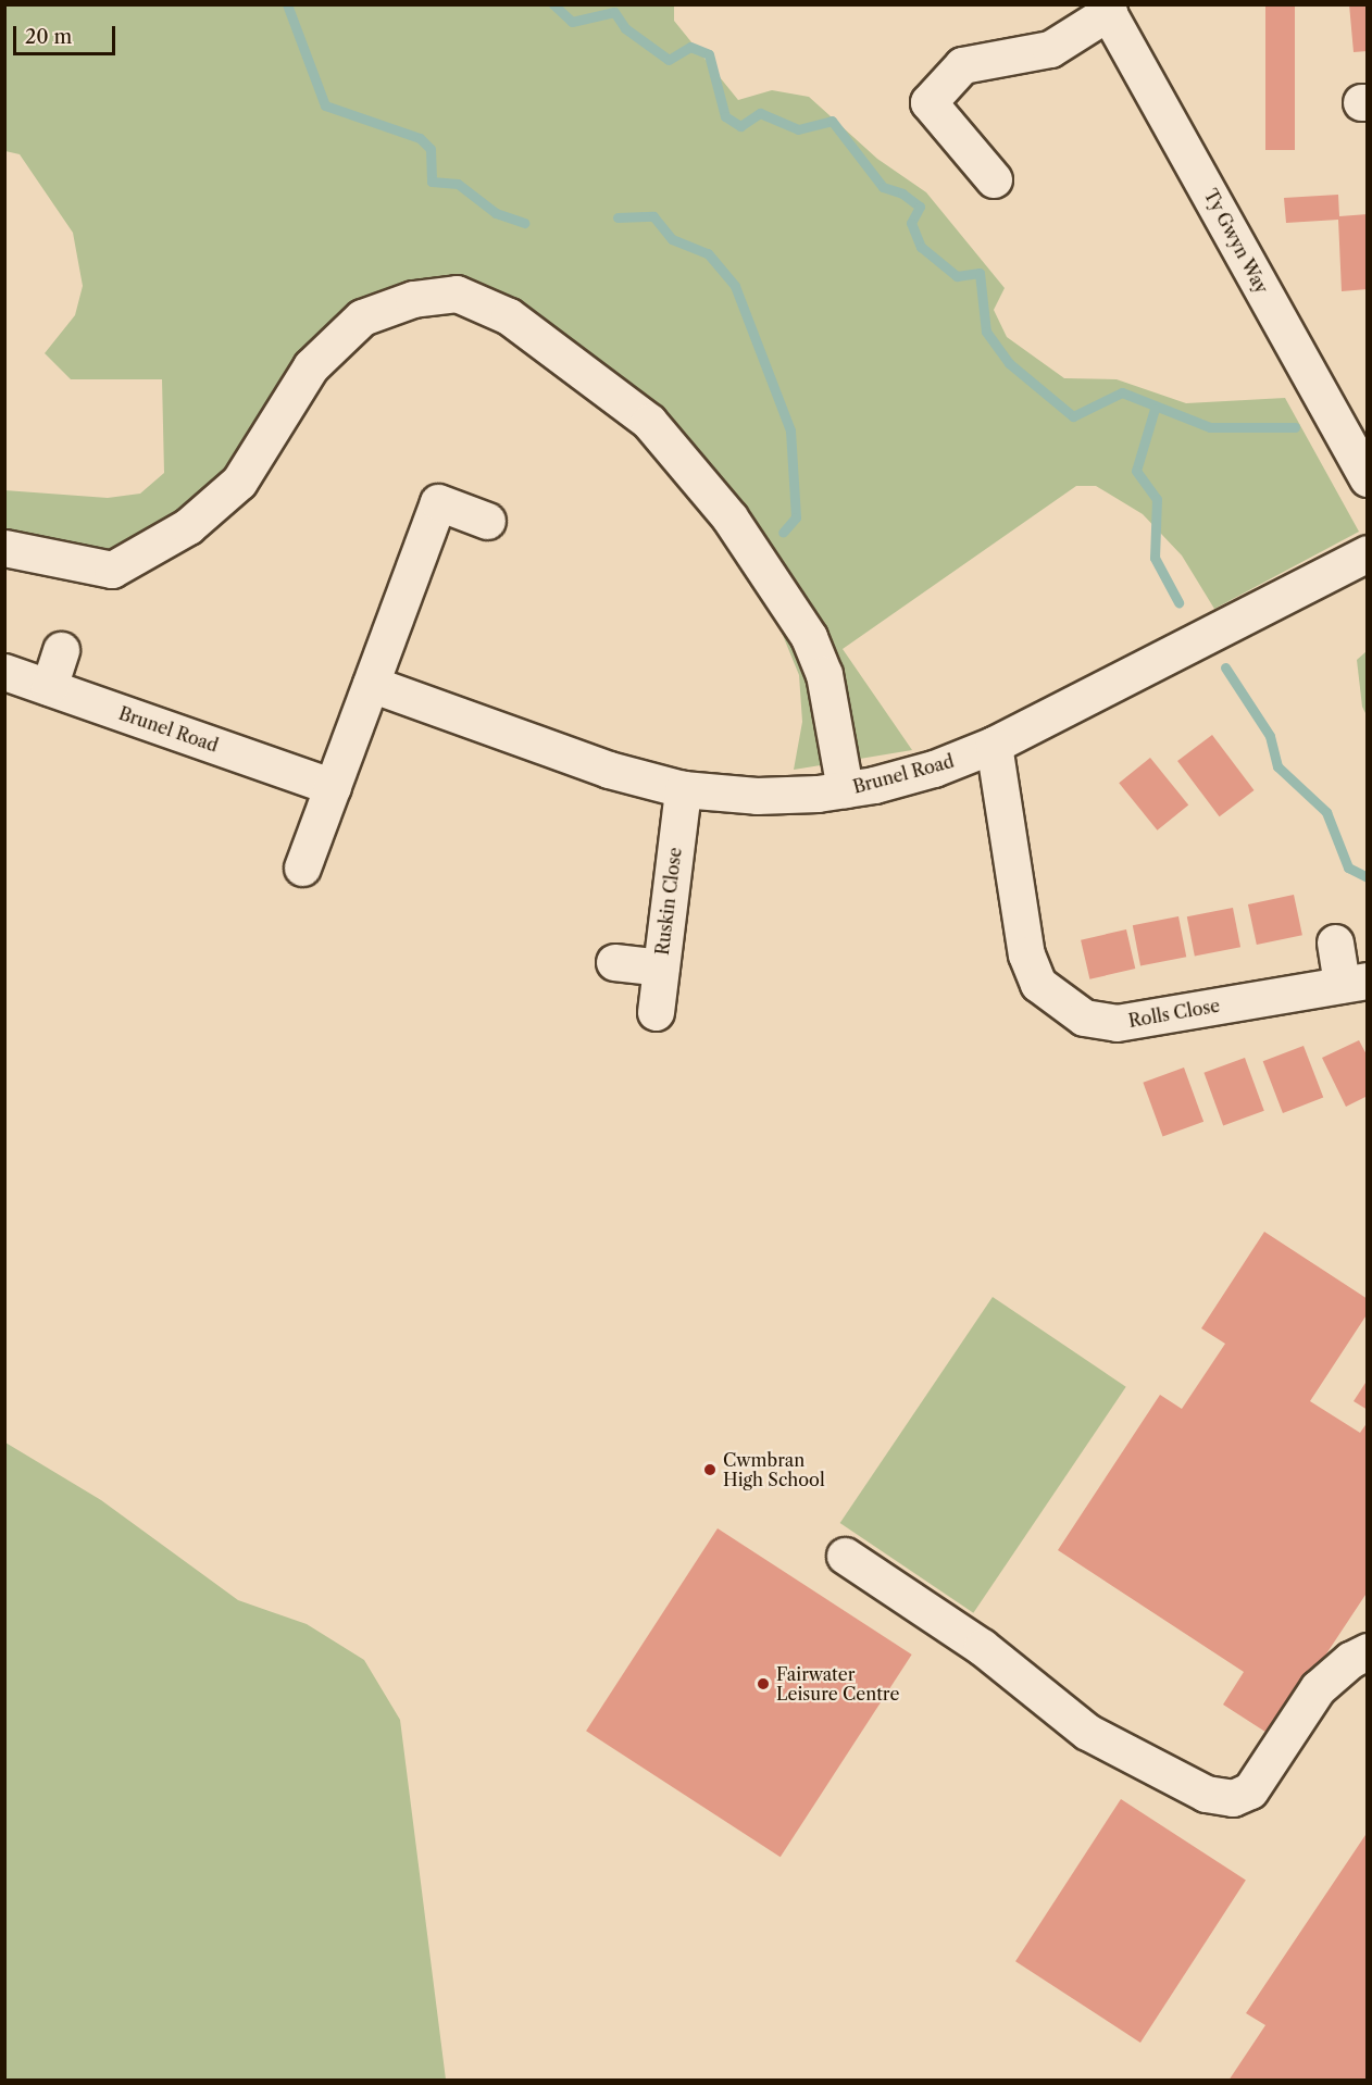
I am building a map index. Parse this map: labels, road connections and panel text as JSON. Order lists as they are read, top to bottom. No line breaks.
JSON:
{"streets":{"street":["Ty Gwyn Way","Brunel Road","Ruskin Close","Rolls Close"]},"crossings":[["Brunel Road","Ruskin Close"],["Brunel Road","Rolls Close"]],"places":["Cwmbran High School","Fairwater Leisure Centre"],"scale_bar":"20 m"}
